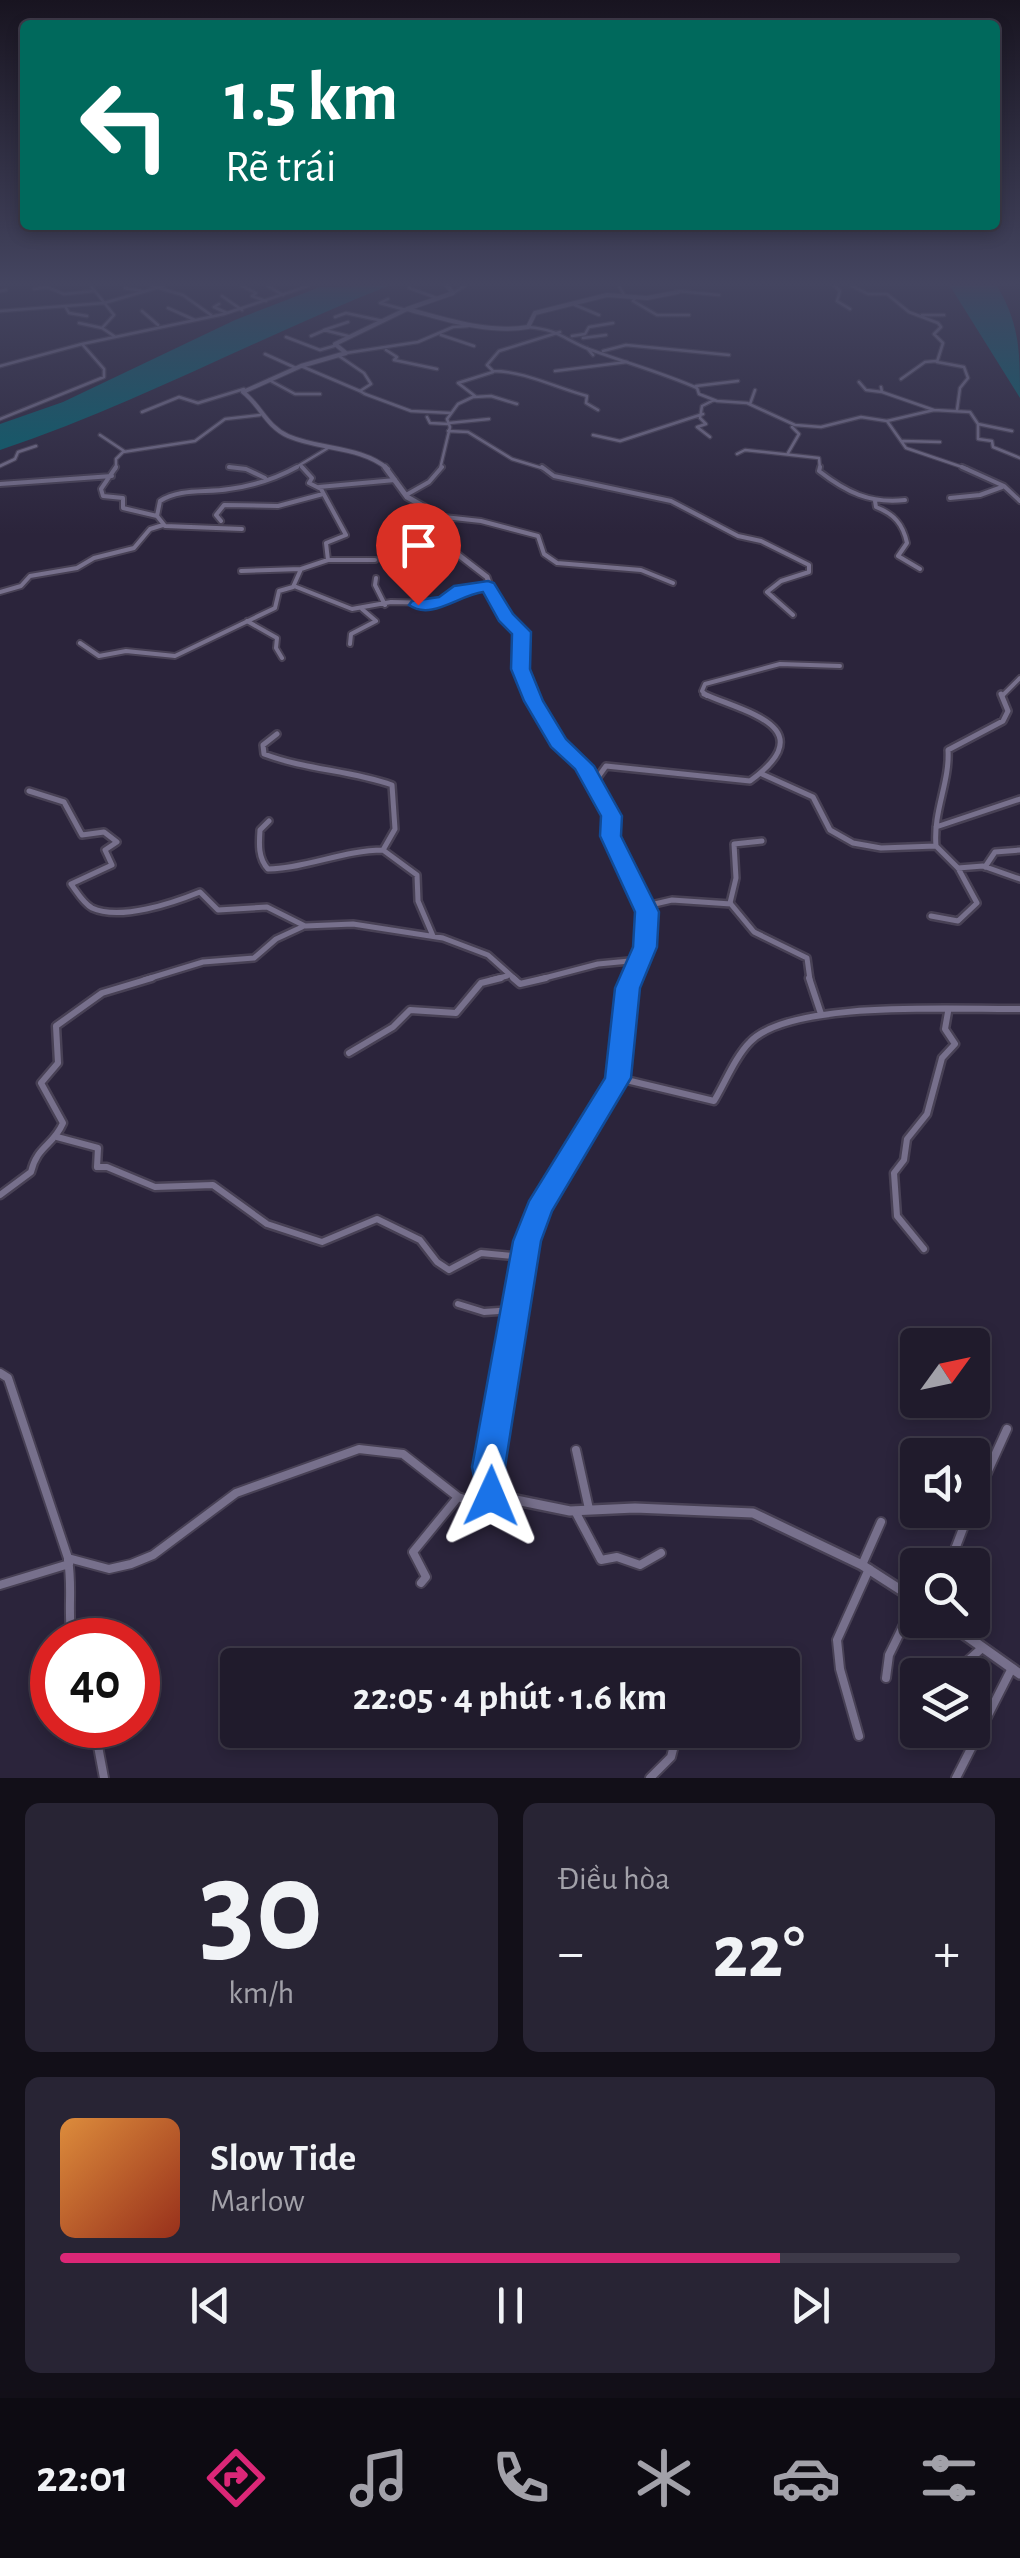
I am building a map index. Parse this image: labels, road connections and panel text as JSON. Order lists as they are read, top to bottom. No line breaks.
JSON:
{"north":"top right","page":{"turn":["1.5 km","Rẽ trái"],"limit":"40","trip":"22:05 · 4 phút · 1.6 km","tile":[["30","km/h"],"Điều hòa"],"heat":["−","22°","+"],"song":["Slow Tide","Marlow"],"tabs":"22:01"}}
